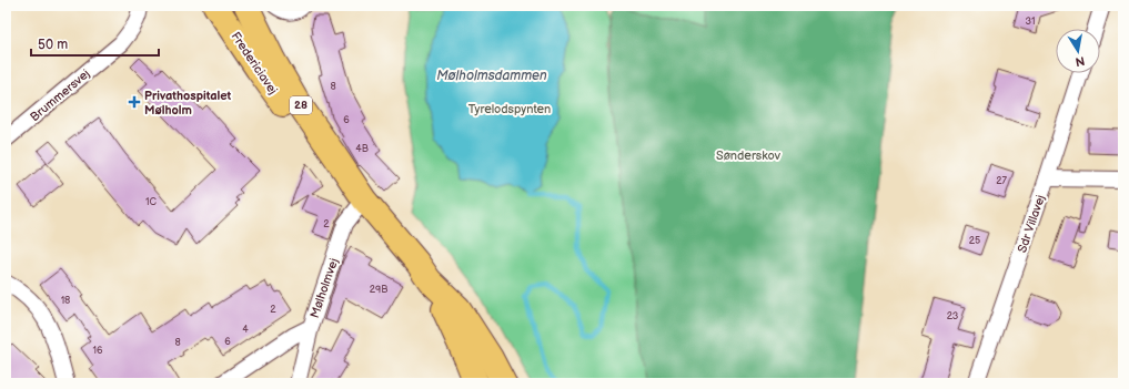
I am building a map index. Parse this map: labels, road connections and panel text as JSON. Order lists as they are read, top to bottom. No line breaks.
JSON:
{"streets":{"main road":["Fredericiavej","28"],"street":["Brummersvej","Sdr Villavej","Mølholmvej"]},"crossings":[["Fredericiavej","Mølholmvej"]],"water":["Mølholmsdammen"],"parks":["Tyrelodspynten","Sønderskov"],"places":{"health":["Privathospitalet Mølholm"]},"house_numbers":["31","8","6","4B","27","1C","2","25","29B","18","2","23","4","6","8","16"],"scale_bar":"50 m","north":"bottom"}
